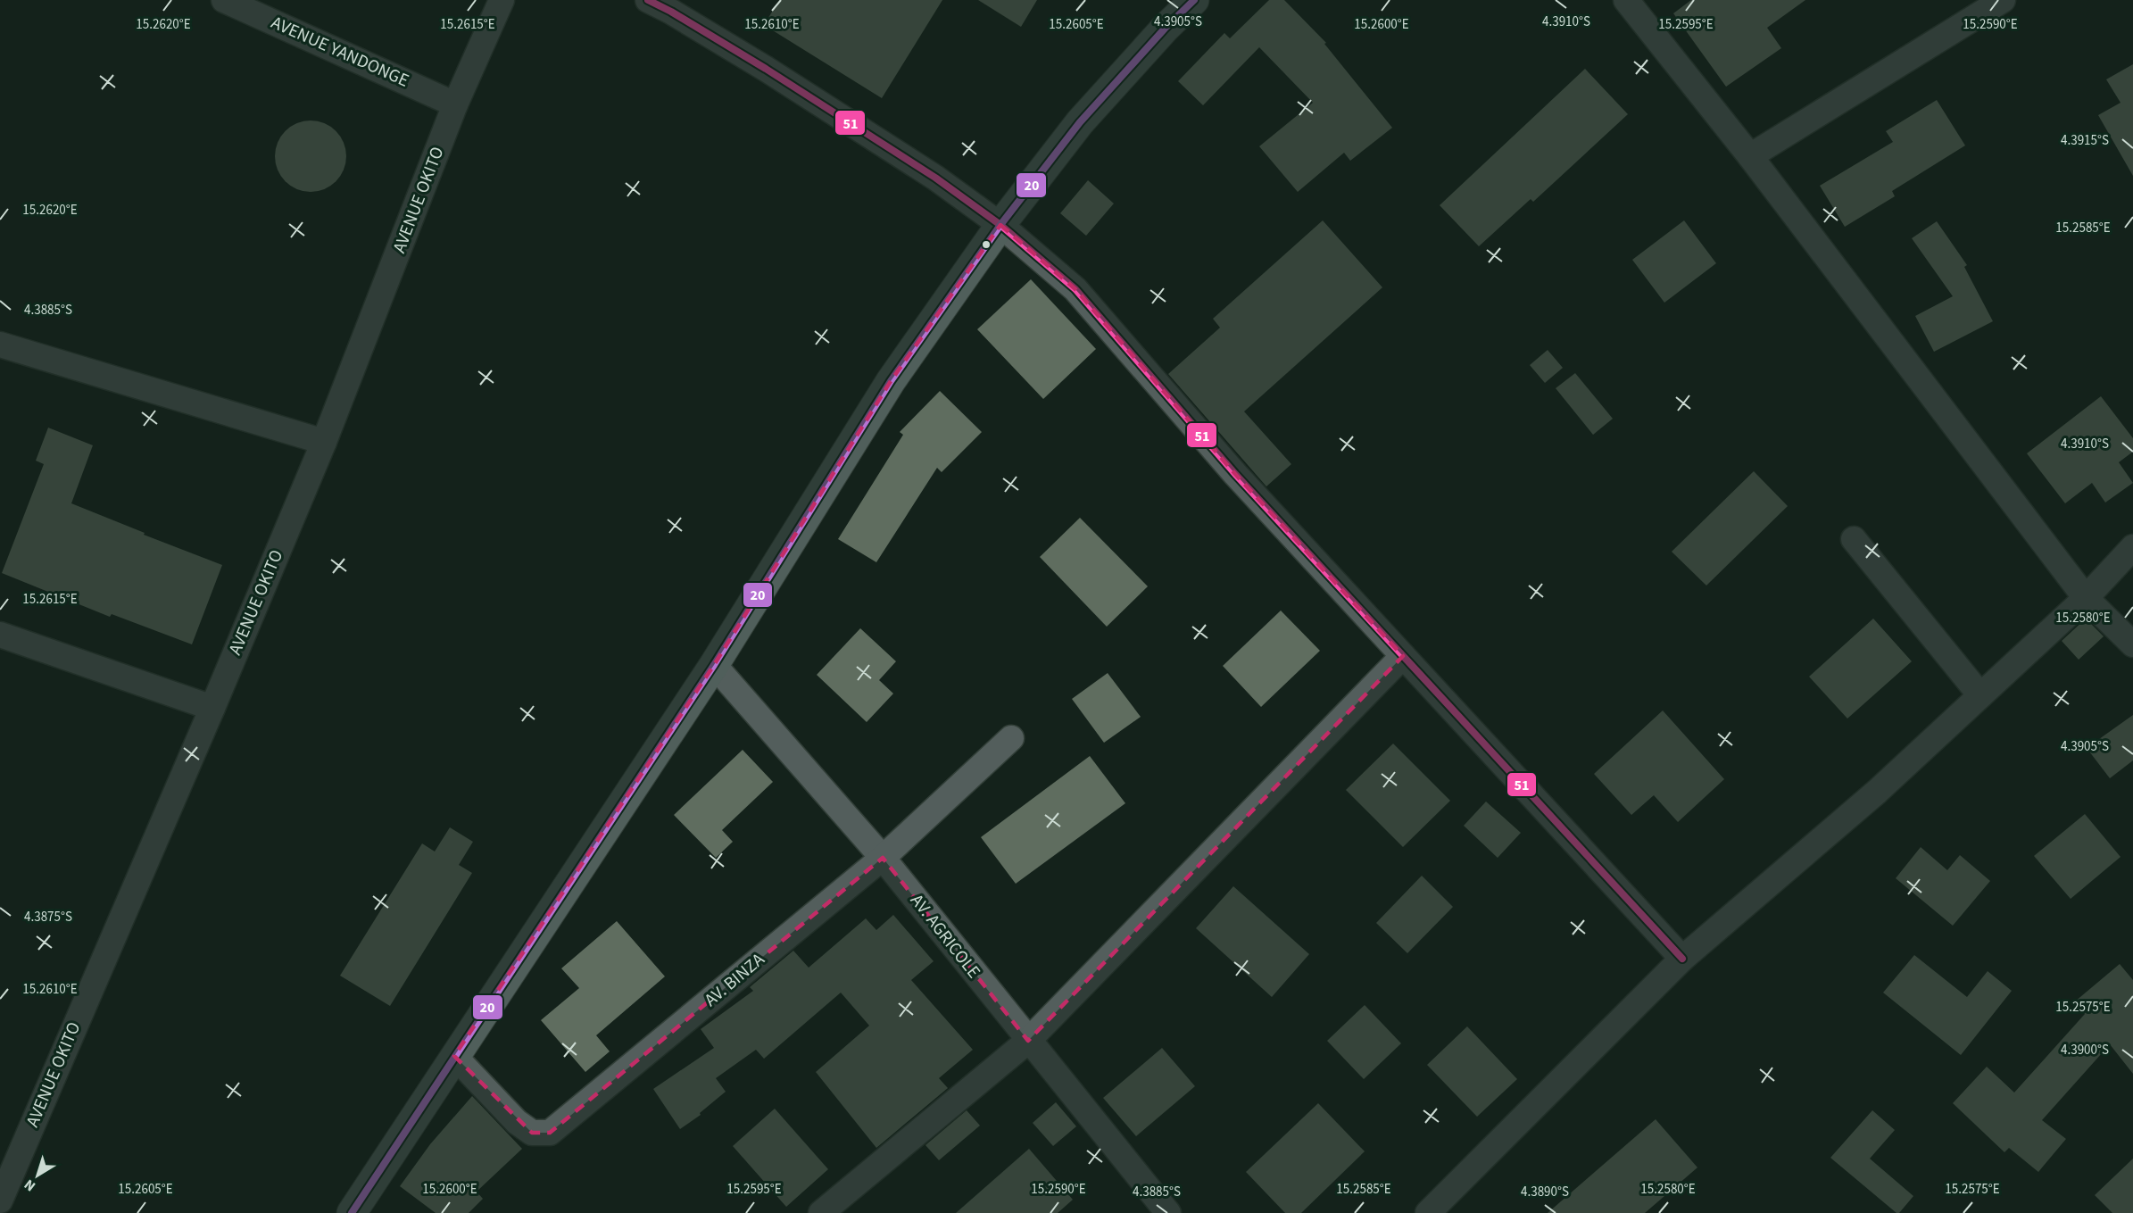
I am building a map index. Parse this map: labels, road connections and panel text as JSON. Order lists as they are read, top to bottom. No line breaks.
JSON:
{"streets":{"street":["AVENUE YANDONGE","AVENUE OKITO","AV. AGRICOLE","AV. BINZA"]},"crossings":[["AVENUE YANDONGE","AVENUE OKITO"],["AV. AGRICOLE","AV. BINZA"]],"lines":["transit line 51","transit line 20"],"north":"bottom left","coordinates":["4.3905°S","4.3910°S","15.2600°E","15.2595°E","15.2590°E","15.2620°E","15.2615°E","15.2610°E","15.2605°E","4.3915°S","15.2585°E","4.3885°S","15.2580°E","4.3875°S","15.2575°E","4.3900°S","4.3890°S"]}
